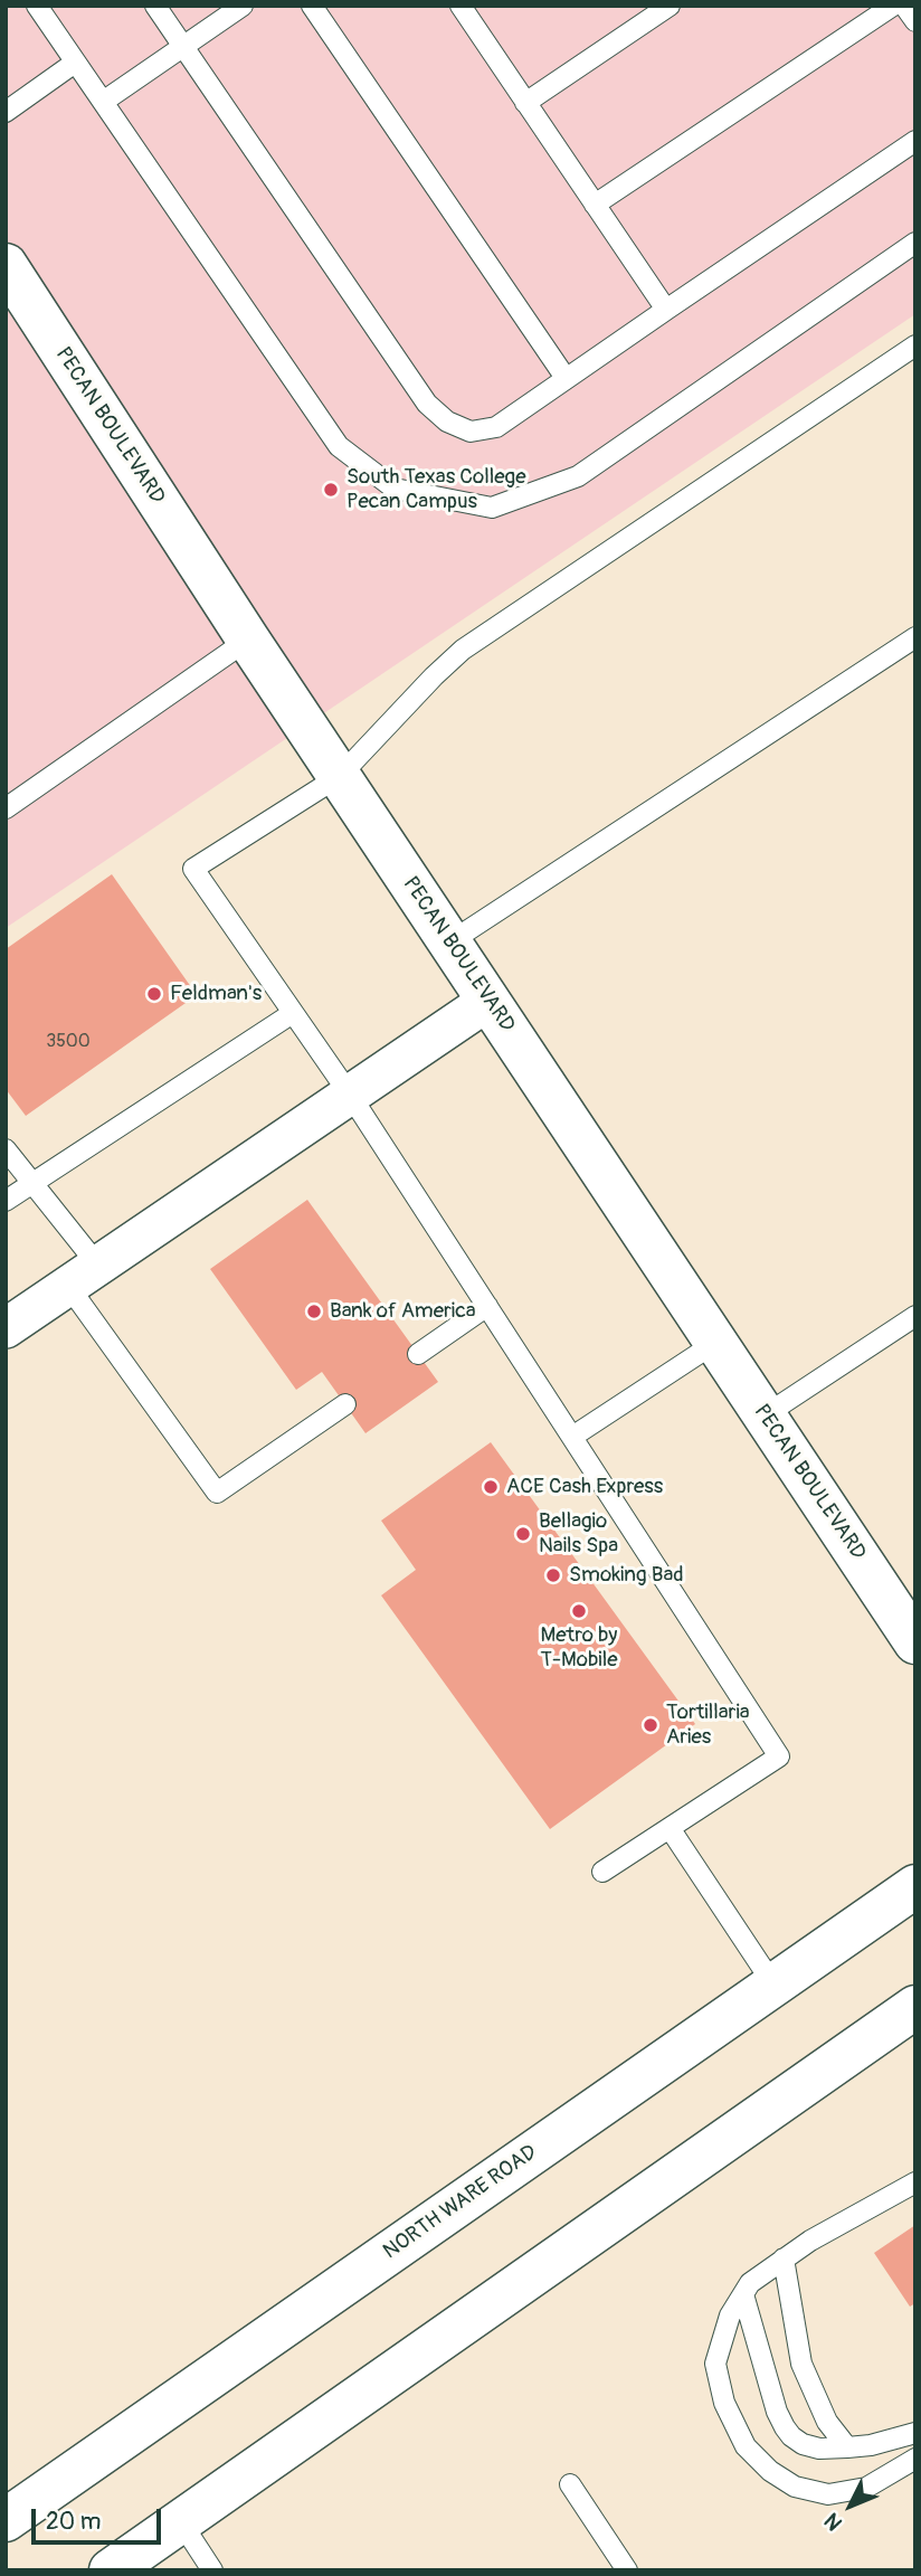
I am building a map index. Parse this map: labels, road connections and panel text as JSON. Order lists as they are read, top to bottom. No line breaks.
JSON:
{"streets":{"main road":["PECAN BOULEVARD","NORTH WARE ROAD"]},"places":["South Texas College Pecan Campus","Feldman's","Bank of America","ACE Cash Express","Bellagio Nails Spa","Smoking Bad","Metro by T-Mobile","Tortillaria Aries"],"house_numbers":["3500"],"scale_bar":"20 m","north":"bottom left"}
